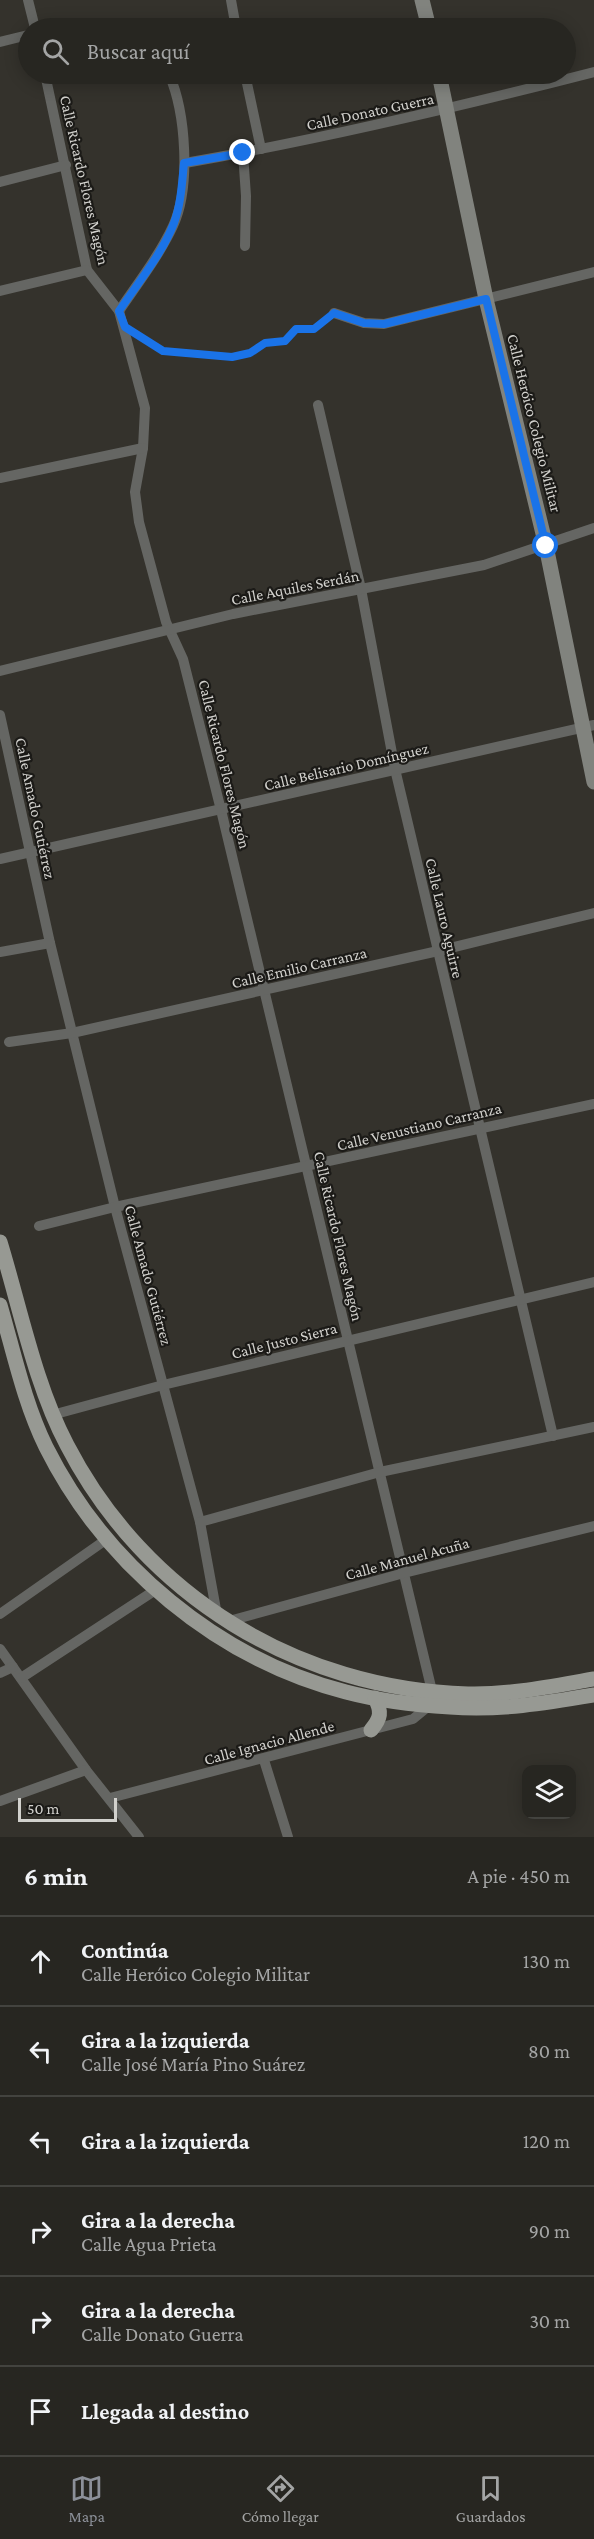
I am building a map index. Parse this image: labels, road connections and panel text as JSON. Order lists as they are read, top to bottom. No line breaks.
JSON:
{"streets":{"main road":["Calle Heróico Colegio Militar"],"street":["Calle Donato Guerra","Calle Ricardo Flores Magón","Calle Aquiles Serdán","Calle Belisario Domínguez","Calle Amado Gutiérrez","Calle Lauro Aguirre","Calle Emilio Carranza","Calle Venustiano Carranza","Calle Justo Sierra","Calle Manuel Acuña","Calle Ignacio Allende"]},"crossings":[["Calle Donato Guerra","Calle Heróico Colegio Militar"],["Calle Ricardo Flores Magón","Calle Aquiles Serdán"],["Calle Ricardo Flores Magón","Calle Belisario Domínguez"],["Calle Ricardo Flores Magón","Calle Emilio Carranza"],["Calle Ricardo Flores Magón","Calle Venustiano Carranza"],["Calle Ricardo Flores Magón","Calle Justo Sierra"],["Calle Ricardo Flores Magón","Calle Manuel Acuña"],["Calle Ricardo Flores Magón","Calle Ignacio Allende"],["Calle Heróico Colegio Militar","Calle Aquiles Serdán"],["Calle Heróico Colegio Militar","Calle Belisario Domínguez"],["Calle Aquiles Serdán","Calle Lauro Aguirre"],["Calle Belisario Domínguez","Calle Amado Gutiérrez"],["Calle Belisario Domínguez","Calle Lauro Aguirre"],["Calle Amado Gutiérrez","Calle Emilio Carranza"],["Calle Amado Gutiérrez","Calle Venustiano Carranza"],["Calle Amado Gutiérrez","Calle Justo Sierra"],["Calle Amado Gutiérrez","Calle Manuel Acuña"],["Calle Lauro Aguirre","Calle Emilio Carranza"],["Calle Lauro Aguirre","Calle Venustiano Carranza"],["Calle Lauro Aguirre","Calle Justo Sierra"]],"scale_bar":"50 m","page":{"search":"Buscar aquí","scale":"50 m","heading":["6 min","A pie · 450 m"],"list":[["Continúa","Calle Heróico Colegio Militar","130 m"],["Gira a la izquierda","Calle José María Pino Suárez","80 m"],["Gira a la izquierda","120 m"],["Gira a la derecha","Calle Agua Prieta","90 m"],["Gira a la derecha","Calle Donato Guerra","30 m"],"Llegada al destino"],"nav":["Mapa","Cómo llegar","Guardados"]}}
